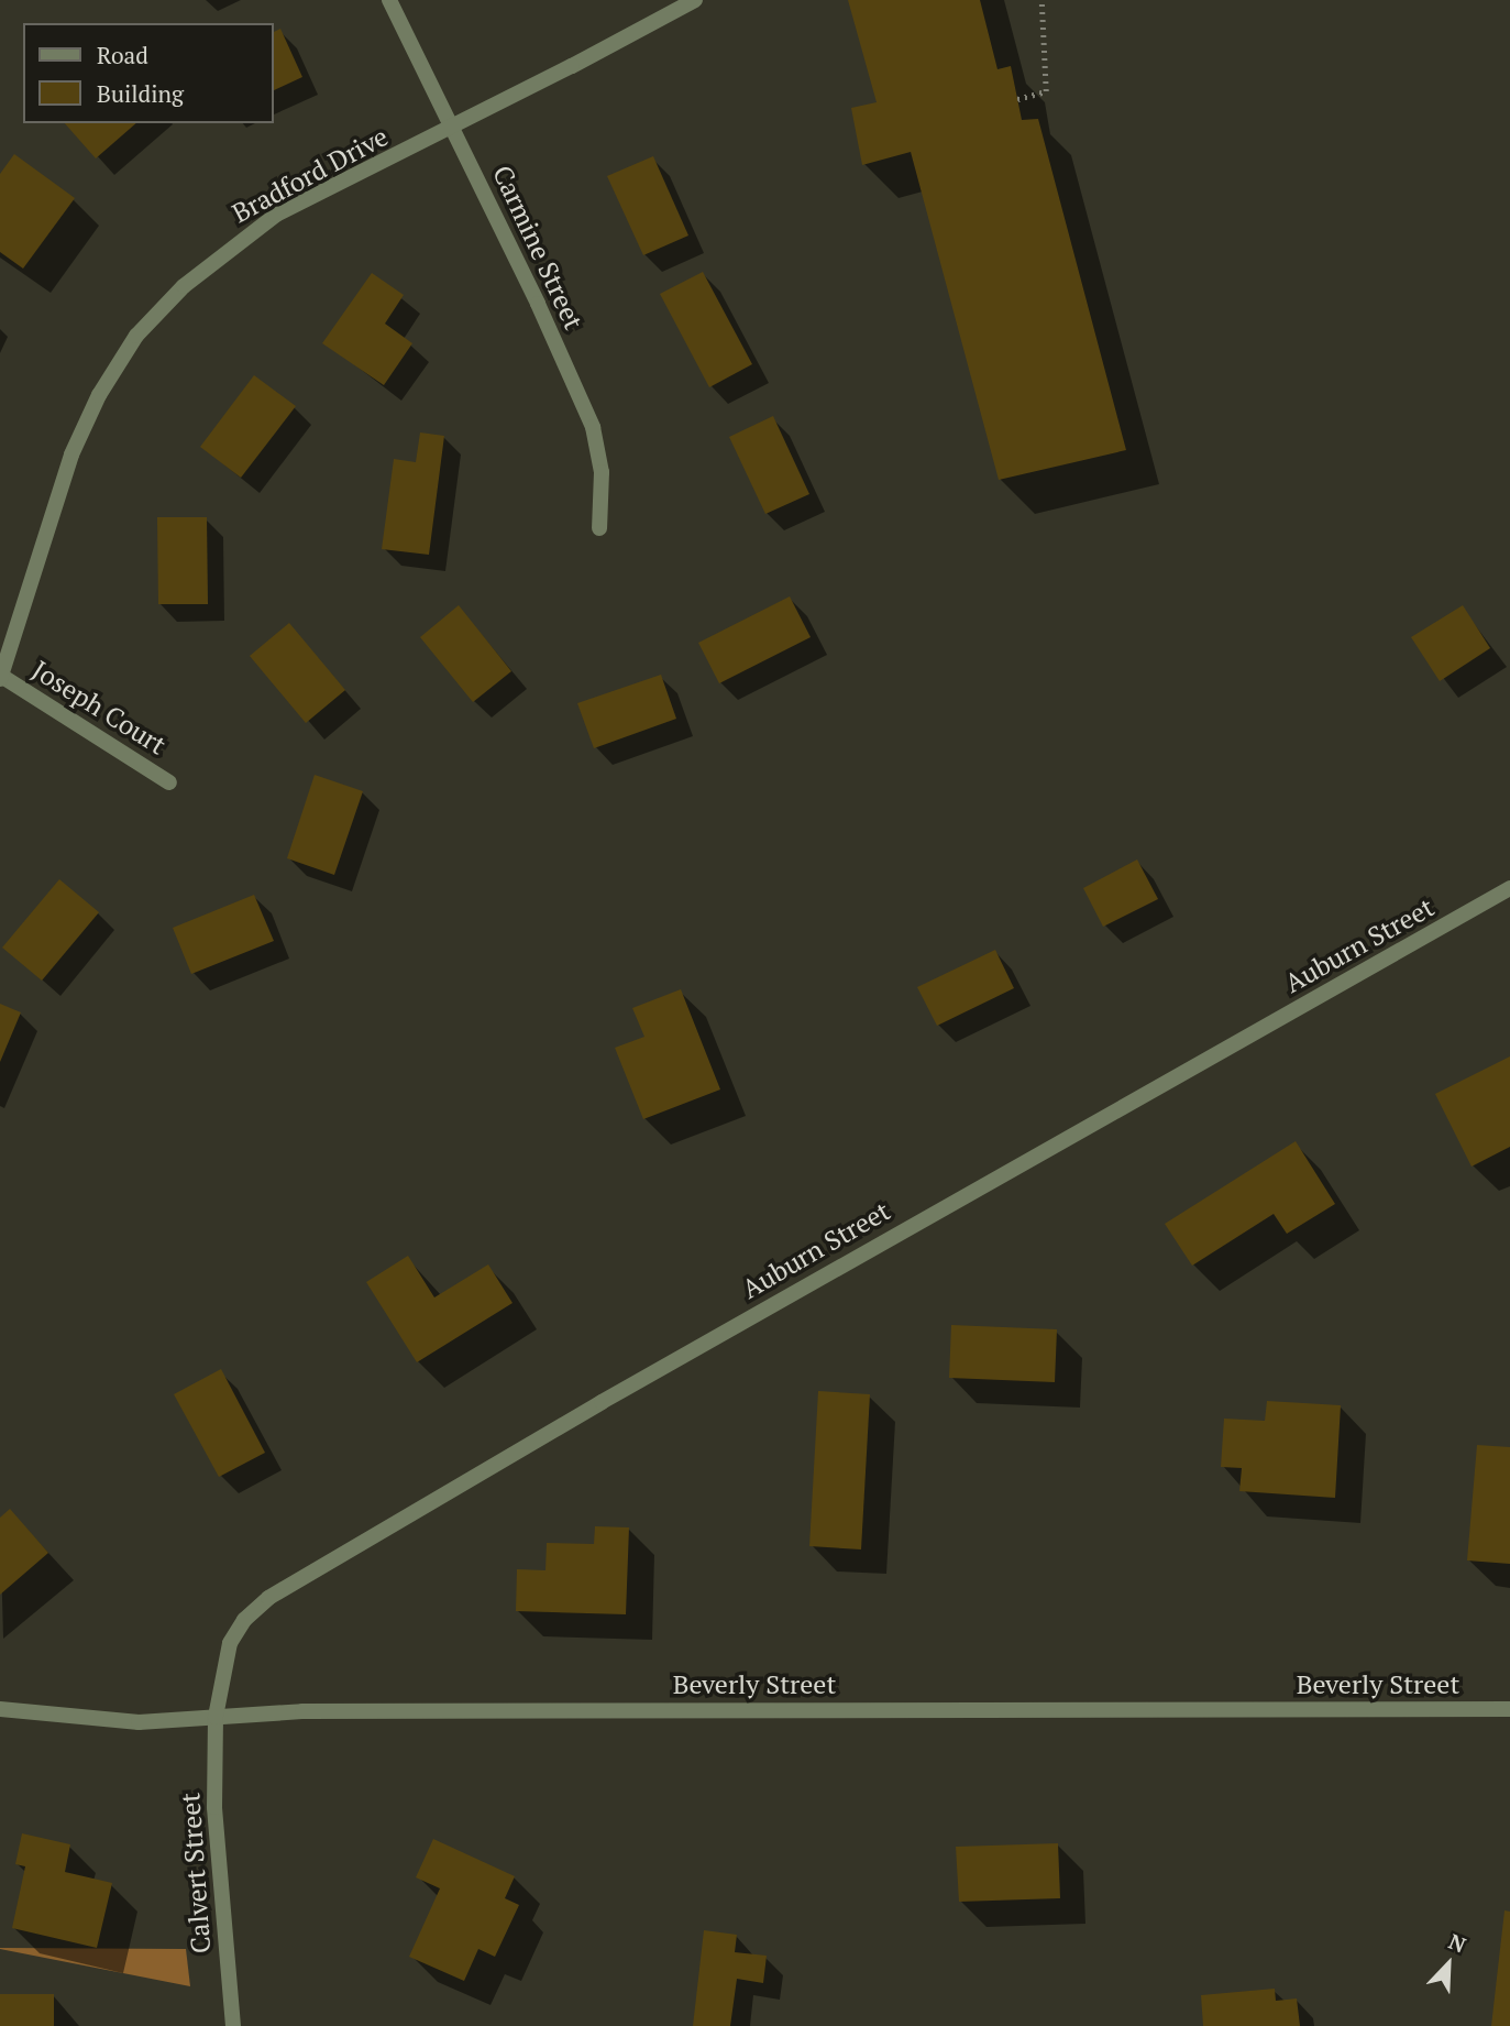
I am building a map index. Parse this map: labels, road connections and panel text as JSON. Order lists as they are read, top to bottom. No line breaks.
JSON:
{"streets":{"street":["Bradford Drive","Carmine Street","Joseph Court","Auburn Street","Beverly Street","Calvert Street"]},"crossings":[["Bradford Drive","Carmine Street"],["Bradford Drive","Joseph Court"],["Auburn Street","Beverly Street"],["Auburn Street","Calvert Street"],["Beverly Street","Calvert Street"]],"legend":["Road","Building"],"north":"top right"}
